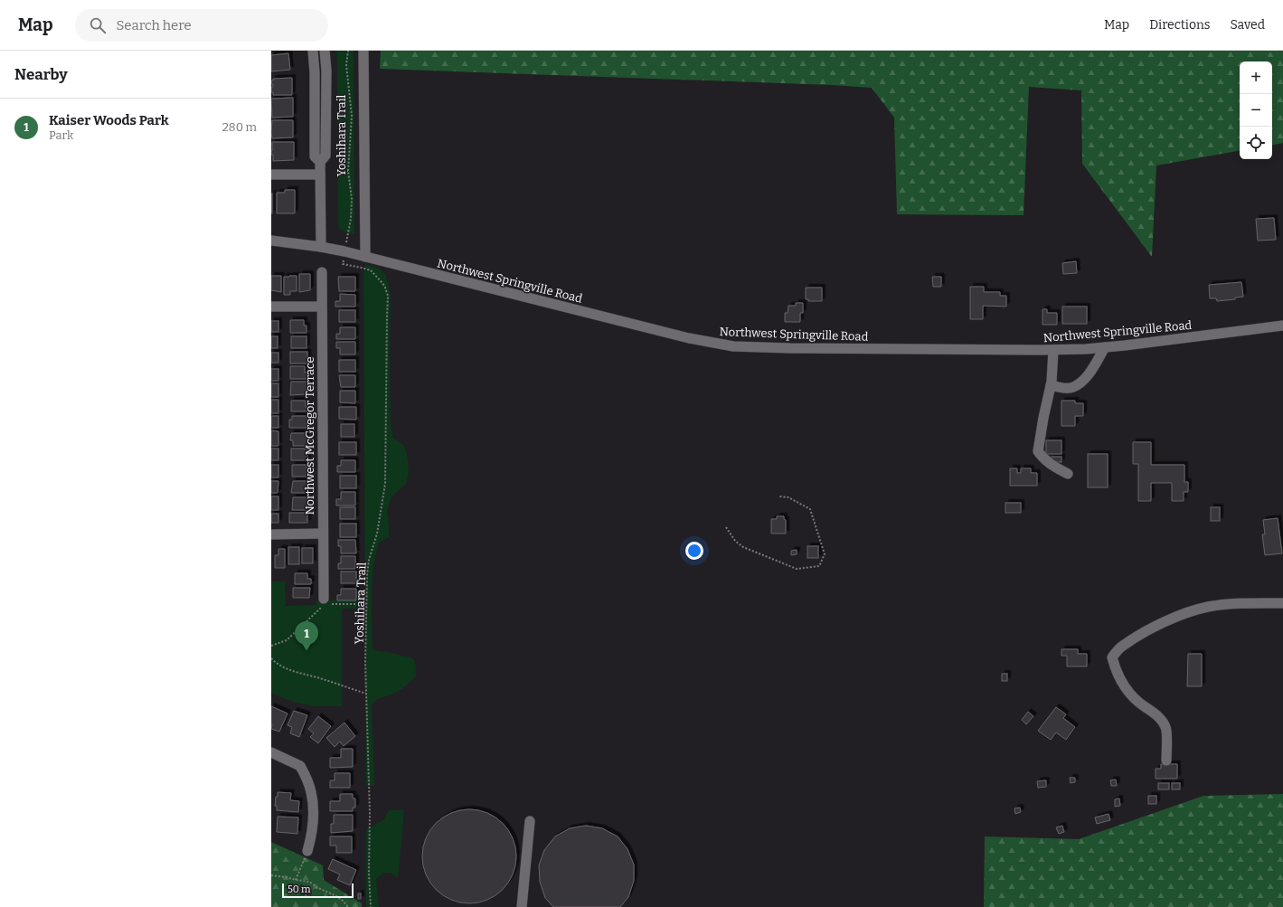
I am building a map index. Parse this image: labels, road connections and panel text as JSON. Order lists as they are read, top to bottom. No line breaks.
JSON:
{"streets":{"street":["Northwest Springville Road","Northwest McGregor Terrace"],"path":["Yoshihara Trail"]},"scale_bar":"50 m","page":{"header":"Map","search":"Search here","nav":["Map","Directions","Saved"],"heading":"Nearby","map_buttons":["+","−"],"list":[{"mark":"1","name":"Kaiser Woods Park","note":"Park","value":"280 m"}],"pins":"1","scale":"50 m"}}
